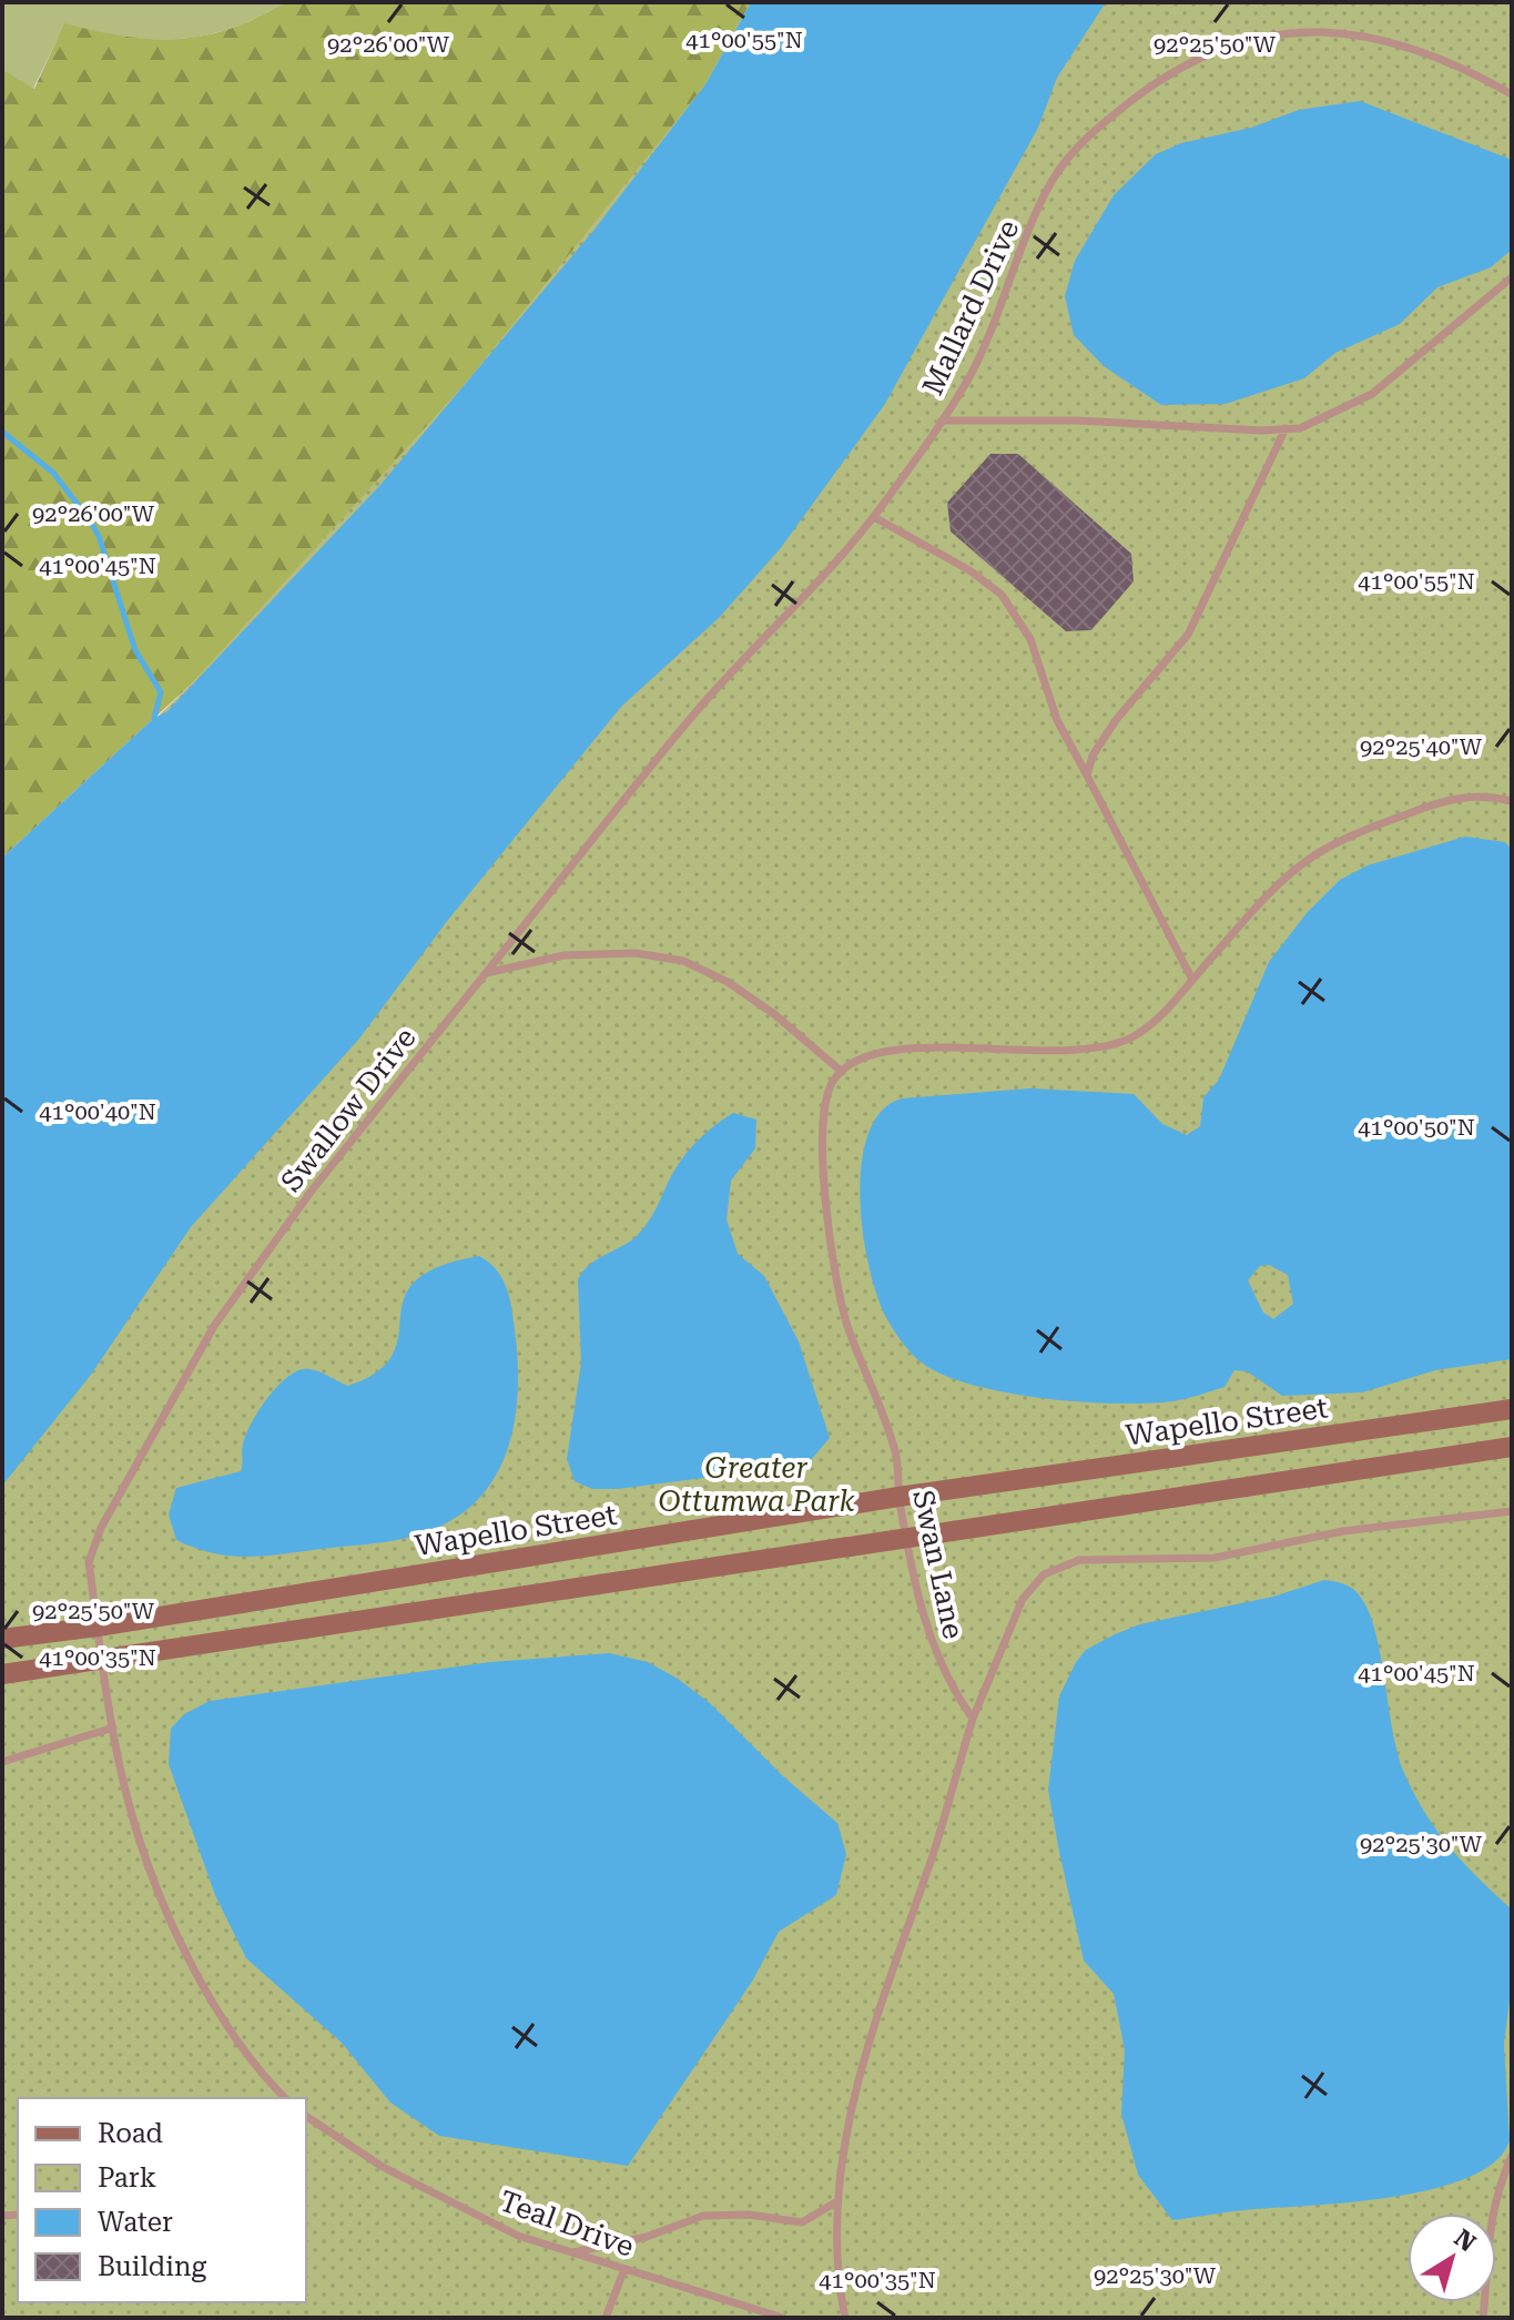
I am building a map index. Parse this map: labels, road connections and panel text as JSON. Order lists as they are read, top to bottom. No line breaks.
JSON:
{"streets":{"main road":["Wapello Street"],"lane":["Mallard Drive","Swallow Drive","Swan Lane","Teal Drive"]},"crossings":[["Mallard Drive","Swallow Drive"],["Swallow Drive","Wapello Street"],["Wapello Street","Swan Lane"]],"parks":["Greater Ottumwa Park"],"legend":["Road","Park","Water","Building"],"north":"top right","coordinates":["41°00'55\"N","92°26'00\"W","92°25'50\"W","41°00'45\"N","92°25'40\"W","41°00'40\"N","41°00'50\"N","41°00'35\"N","92°25'30\"W"]}
